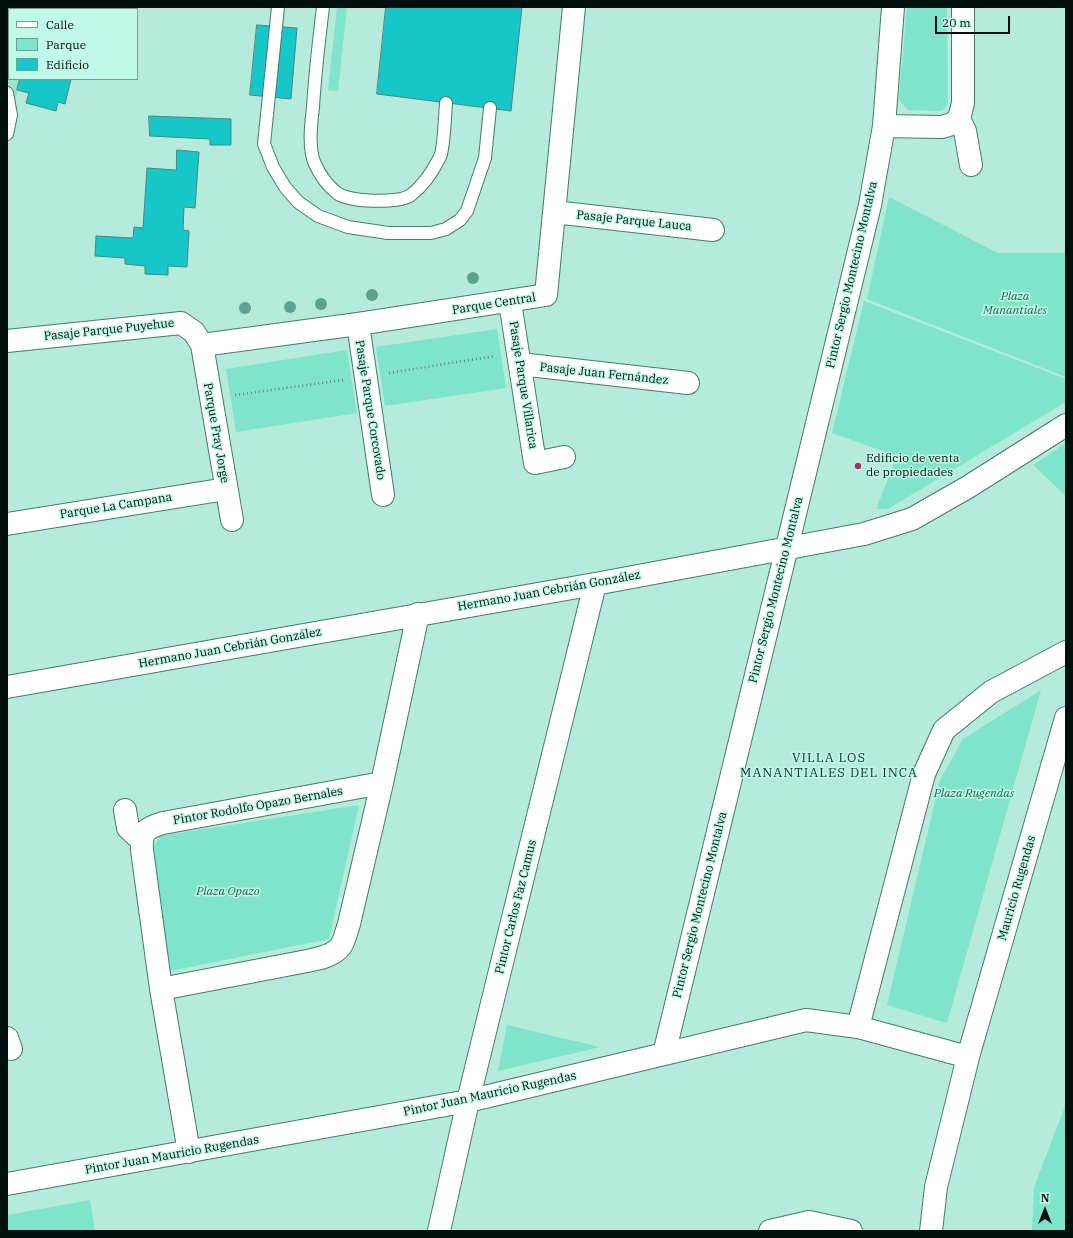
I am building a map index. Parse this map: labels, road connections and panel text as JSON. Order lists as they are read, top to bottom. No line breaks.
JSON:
{"streets":{"street":["Pasaje Parque Lauca","Pintor Sergio Montecino Montalva","Parque Central","Pasaje Parque Puyehue","Pasaje Juan Fernández","Pasaje Parque Villarica","Pasaje Parque Corcovado","Parque Fray Jorge","Parque La Campana","Hermano Juan Cebrián González","Pintor Rodolfo Opazo Bernales","Mauricio Rugendas","Pintor Carlos Faz Camus","Pintor Juan Mauricio Rugendas"]},"crossings":[["Pasaje Parque Lauca","Parque Central"],["Pintor Sergio Montecino Montalva","Hermano Juan Cebrián González"],["Pintor Sergio Montecino Montalva","Pintor Juan Mauricio Rugendas"],["Parque Central","Pasaje Parque Puyehue"],["Parque Central","Pasaje Parque Villarica"],["Parque Central","Pasaje Parque Corcovado"],["Parque Central","Parque Fray Jorge"],["Pasaje Parque Puyehue","Parque Fray Jorge"],["Pasaje Juan Fernández","Pasaje Parque Villarica"],["Parque Fray Jorge","Parque La Campana"],["Hermano Juan Cebrián González","Pintor Carlos Faz Camus"],["Mauricio Rugendas","Pintor Juan Mauricio Rugendas"],["Pintor Carlos Faz Camus","Pintor Juan Mauricio Rugendas"]],"districts":["VILLA LOS MANANTIALES DEL INCA"],"parks":["Plaza Manantiales","Plaza Rugendas","Plaza Opazo"],"places":["Edificio de venta de propiedades"],"legend":["Calle","Parque","Edificio"],"scale_bar":"20 m","north":"top"}
